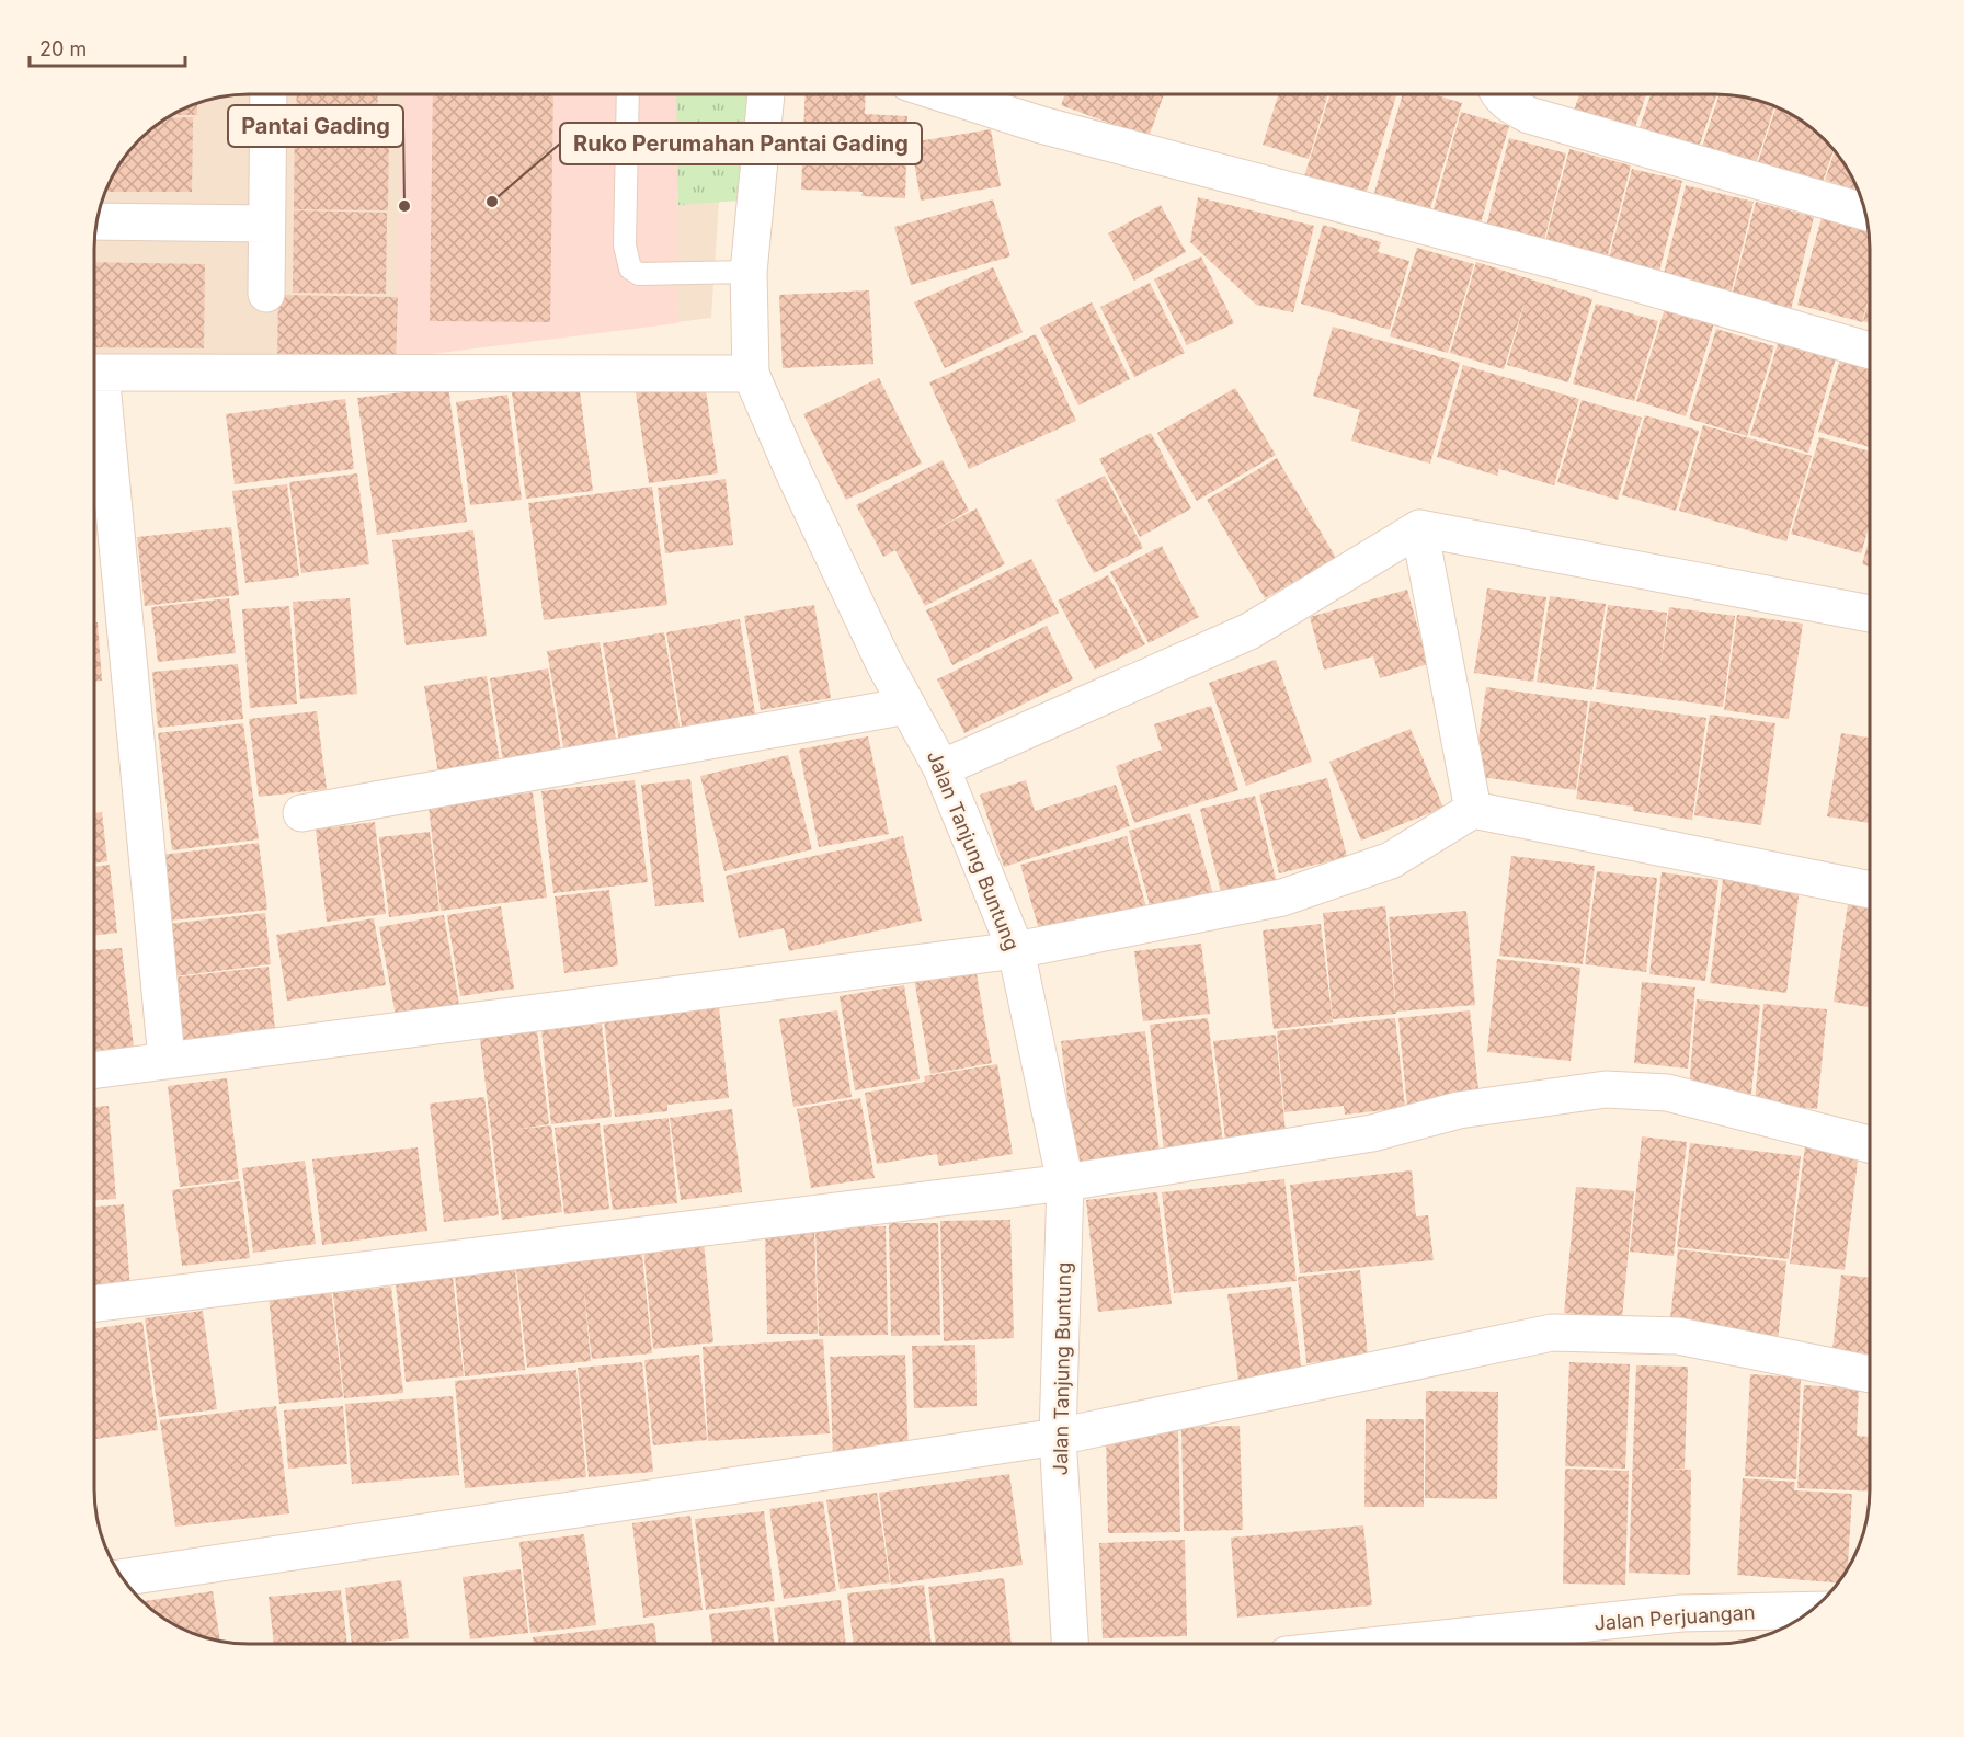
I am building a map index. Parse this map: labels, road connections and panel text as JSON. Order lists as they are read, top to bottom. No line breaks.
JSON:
{"streets":{"street":["Jalan Tanjung Buntung","Jalan Perjuangan"]},"places":["Ruko Perumahan Pantai Gading","Pantai Gading"],"scale_bar":"20 m"}
